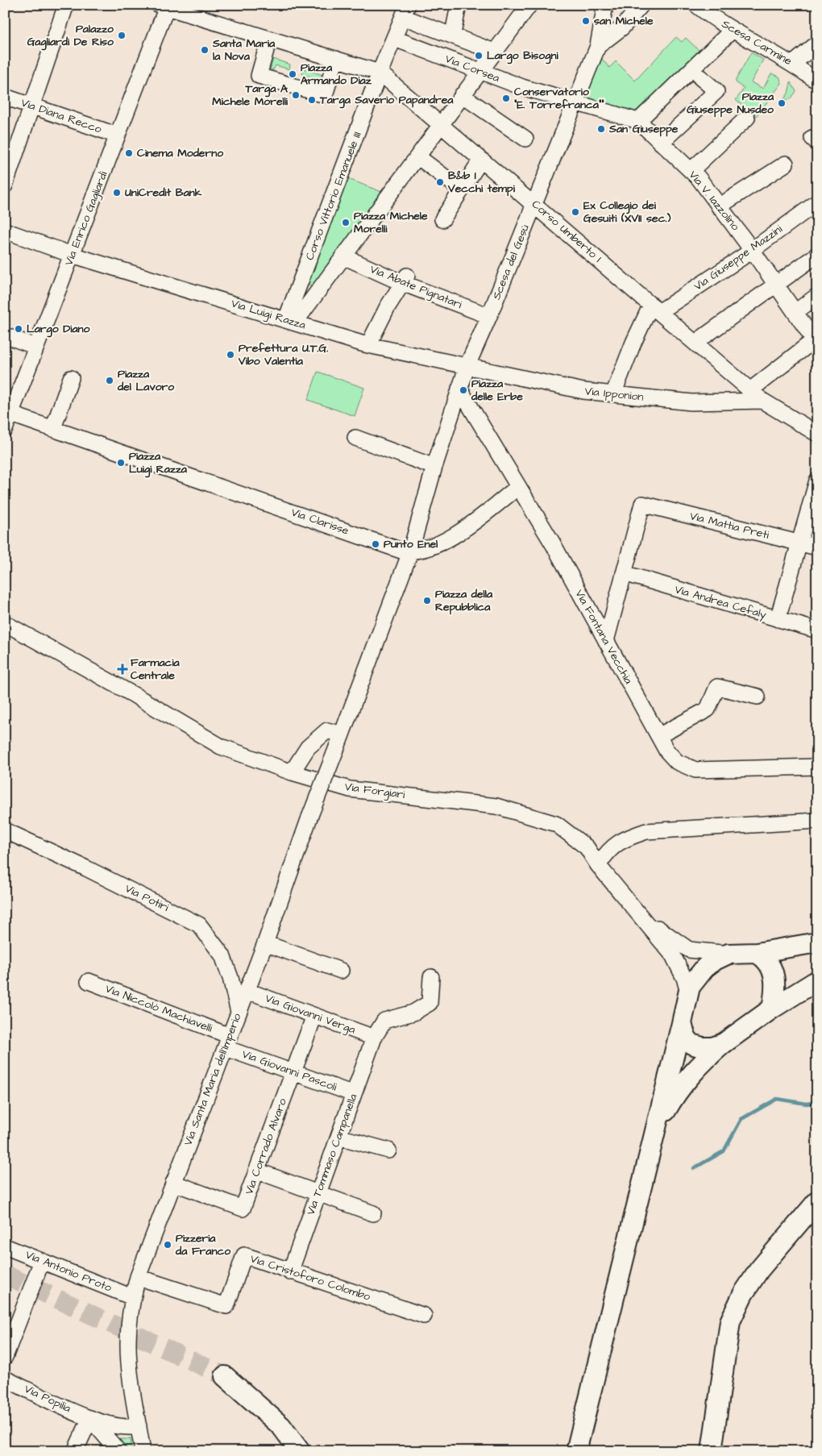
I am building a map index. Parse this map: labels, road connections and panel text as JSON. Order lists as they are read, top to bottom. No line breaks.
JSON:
{"streets":{"street":["Scesa Carmine","Via Corsea","Via Diana Recco","Corso Vittorio Emanuele III","Via V. Iazzolino","Via Enrico Gagliardi","Corso Umberto I","Via Giuseppe Mazzini","Scesa del Gesù","Via Abate Pignatari","Via Luigi Razza","Via Ipponion","Via Clarisse","Via Mattia Preti","Via Andrea Cefaly","Via Fontana Vecchia","Via Forgiari","Via Potiri","Via Niccolò Machiavelli","Via Giovanni Verga","Via Giovanni Pascoli","Via Santa Maria dell'Imperio","Via Corrado Alvaro","Via Tommaso Campanella","Via Antonio Proto","Via Cristoforo Colombo","Via Popilia"]},"crossings":[["Via Corsea","Corso Vittorio Emanuele III"],["Via Corsea","Via V. Iazzolino"],["Via Corsea","Scesa del Gesù"],["Via Diana Recco","Via Enrico Gagliardi"],["Corso Vittorio Emanuele III","Corso Umberto I"],["Corso Vittorio Emanuele III","Via Luigi Razza"],["Via V. Iazzolino","Via Giuseppe Mazzini"],["Via V. Iazzolino","Scesa del Gesù"],["Via Enrico Gagliardi","Corso Umberto I"],["Via Enrico Gagliardi","Via Luigi Razza"],["Via Enrico Gagliardi","Via Clarisse"],["Corso Umberto I","Via Giuseppe Mazzini"],["Corso Umberto I","Scesa del Gesù"],["Corso Umberto I","Via Ipponion"],["Scesa del Gesù","Via Abate Pignatari"],["Scesa del Gesù","Via Luigi Razza"],["Scesa del Gesù","Via Ipponion"],["Scesa del Gesù","Via Clarisse"],["Scesa del Gesù","Via Fontana Vecchia"],["Scesa del Gesù","Via Santa Maria dell'Imperio"],["Via Luigi Razza","Via Ipponion"],["Via Clarisse","Via Santa Maria dell'Imperio"],["Via Mattia Preti","Via Andrea Cefaly"],["Via Potiri","Via Santa Maria dell'Imperio"],["Via Niccolò Machiavelli","Via Giovanni Pascoli"],["Via Niccolò Machiavelli","Via Santa Maria dell'Imperio"],["Via Giovanni Verga","Via Santa Maria dell'Imperio"],["Via Giovanni Verga","Via Corrado Alvaro"],["Via Giovanni Verga","Via Tommaso Campanella"],["Via Giovanni Pascoli","Via Santa Maria dell'Imperio"],["Via Giovanni Pascoli","Via Corrado Alvaro"],["Via Giovanni Pascoli","Via Tommaso Campanella"],["Via Santa Maria dell'Imperio","Via Corrado Alvaro"],["Via Santa Maria dell'Imperio","Via Antonio Proto"],["Via Santa Maria dell'Imperio","Via Cristoforo Colombo"],["Via Santa Maria dell'Imperio","Via Popilia"],["Via Tommaso Campanella","Via Cristoforo Colombo"]],"places":{"other":["san Michele","Palazzo Gagliardi De Riso","Santa Maria la Nova","Largo Bisogni","Piazza Armando Diaz","Targa A Michele Morelli","Conservatorio \"E. Torrefranca\"\"","Targa Saverio Papandrea","Piazza Giuseppe Nusdeo","San Giuseppe","Cinema Moderno","B&b I Vecchi tempi","UniCredit Bank","Ex Collegio dei Gesuiti (XVII sec.)","Piazza Michele Morelli","Largo Diano","Prefettura U.T.G. Vibo Valentia","Piazza del Lavoro","Piazza delle Erbe","Piazza Luigi Razza","Punto Enel","Piazza della Repubblica","Pizzeria da Franco"],"health":["Farmacia Centrale"]}}
